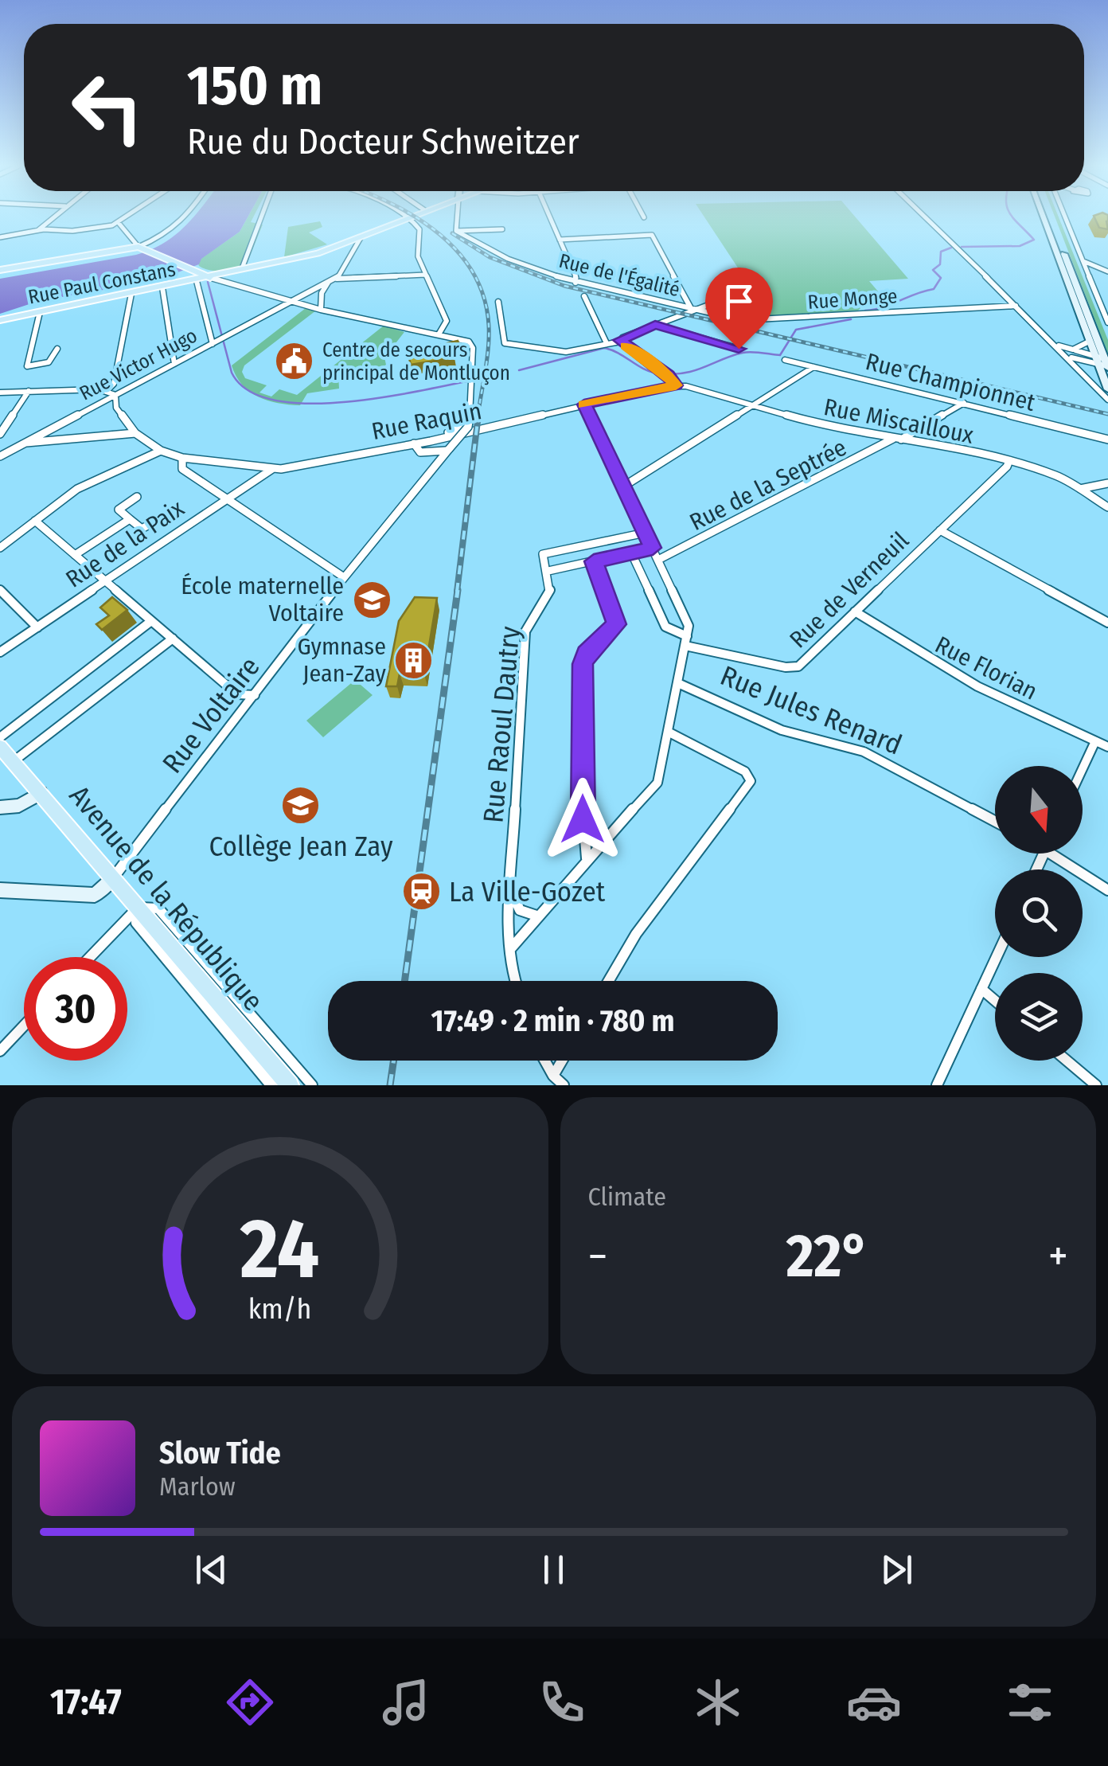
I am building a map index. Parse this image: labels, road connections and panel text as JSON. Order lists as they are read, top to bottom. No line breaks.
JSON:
{"streets":{"main road":["Rue Paul Constans","Avenue de la République"],"street":["Rue de l'Égalité","Rue Monge","Rue Victor Hugo","Rue Championnet","Rue Raquin","Rue Miscailloux","Rue de la Septrée","Rue de la Paix","Rue de Verneuil","Rue Florian","Rue Jules Renard","Rue Voltaire","Rue Raoul Dautry"]},"crossings":[["Rue de l'Égalité","Rue Monge"],["Rue Championnet","Rue de la Septrée"],["Rue Raquin","Rue Miscailloux"],["Rue Raquin","Rue de la Paix"],["Rue Miscailloux","Rue de la Septrée"],["Rue Miscailloux","Rue de Verneuil"],["Rue de Verneuil","Rue Florian"],["Rue Voltaire","Avenue de la République"]],"places":{"public building":["Centre de secours principal de Montluçon"],"school or university":["École maternelle Voltaire","Collège Jean Zay"],"building":["Gymnase Jean-Zay"],"station":["La Ville-Gozet"]},"north":"bottom","page":{"turn":["150 m","Rue du Docteur Schweitzer"],"limit":"30","trip":"17:49 · 2 min · 780 m","tile":"Climate","heat":["−","22°","+"],"song":["Slow Tide","Marlow"],"tabs":"17:47","gauge":["24","km/h"]}}
